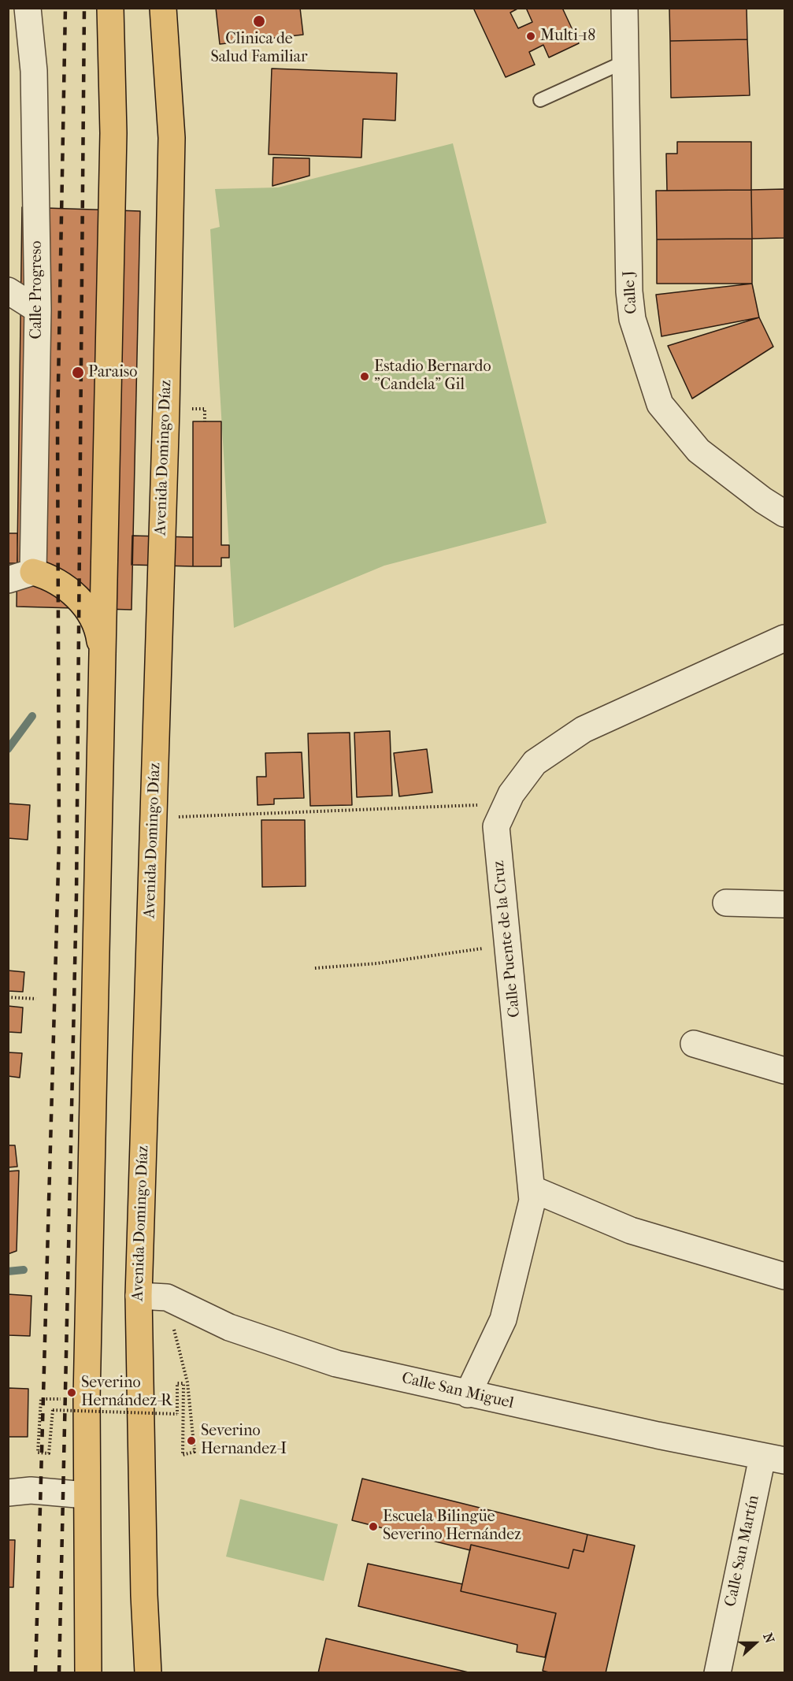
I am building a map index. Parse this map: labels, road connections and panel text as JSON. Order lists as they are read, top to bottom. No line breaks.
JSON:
{"streets":{"main road":["Avenida Domingo Díaz"],"street":["Calle Progreso","Calle J","Calle Puente de la Cruz","Calle San Miguel","Calle San Martín"]},"crossings":[["Avenida Domingo Díaz","Calle San Miguel"],["Calle Puente de la Cruz","Calle San Miguel"],["Calle San Miguel","Calle San Martín"]],"places":["Clinica de Salud Familiar","Multi-18","Paraiso","Estadio Bernardo \"Candela\" Gil","Severino Hernández-R","Severino Hernandez-I","Escuela Bilingüe Severino Hernández"],"north":"right"}
